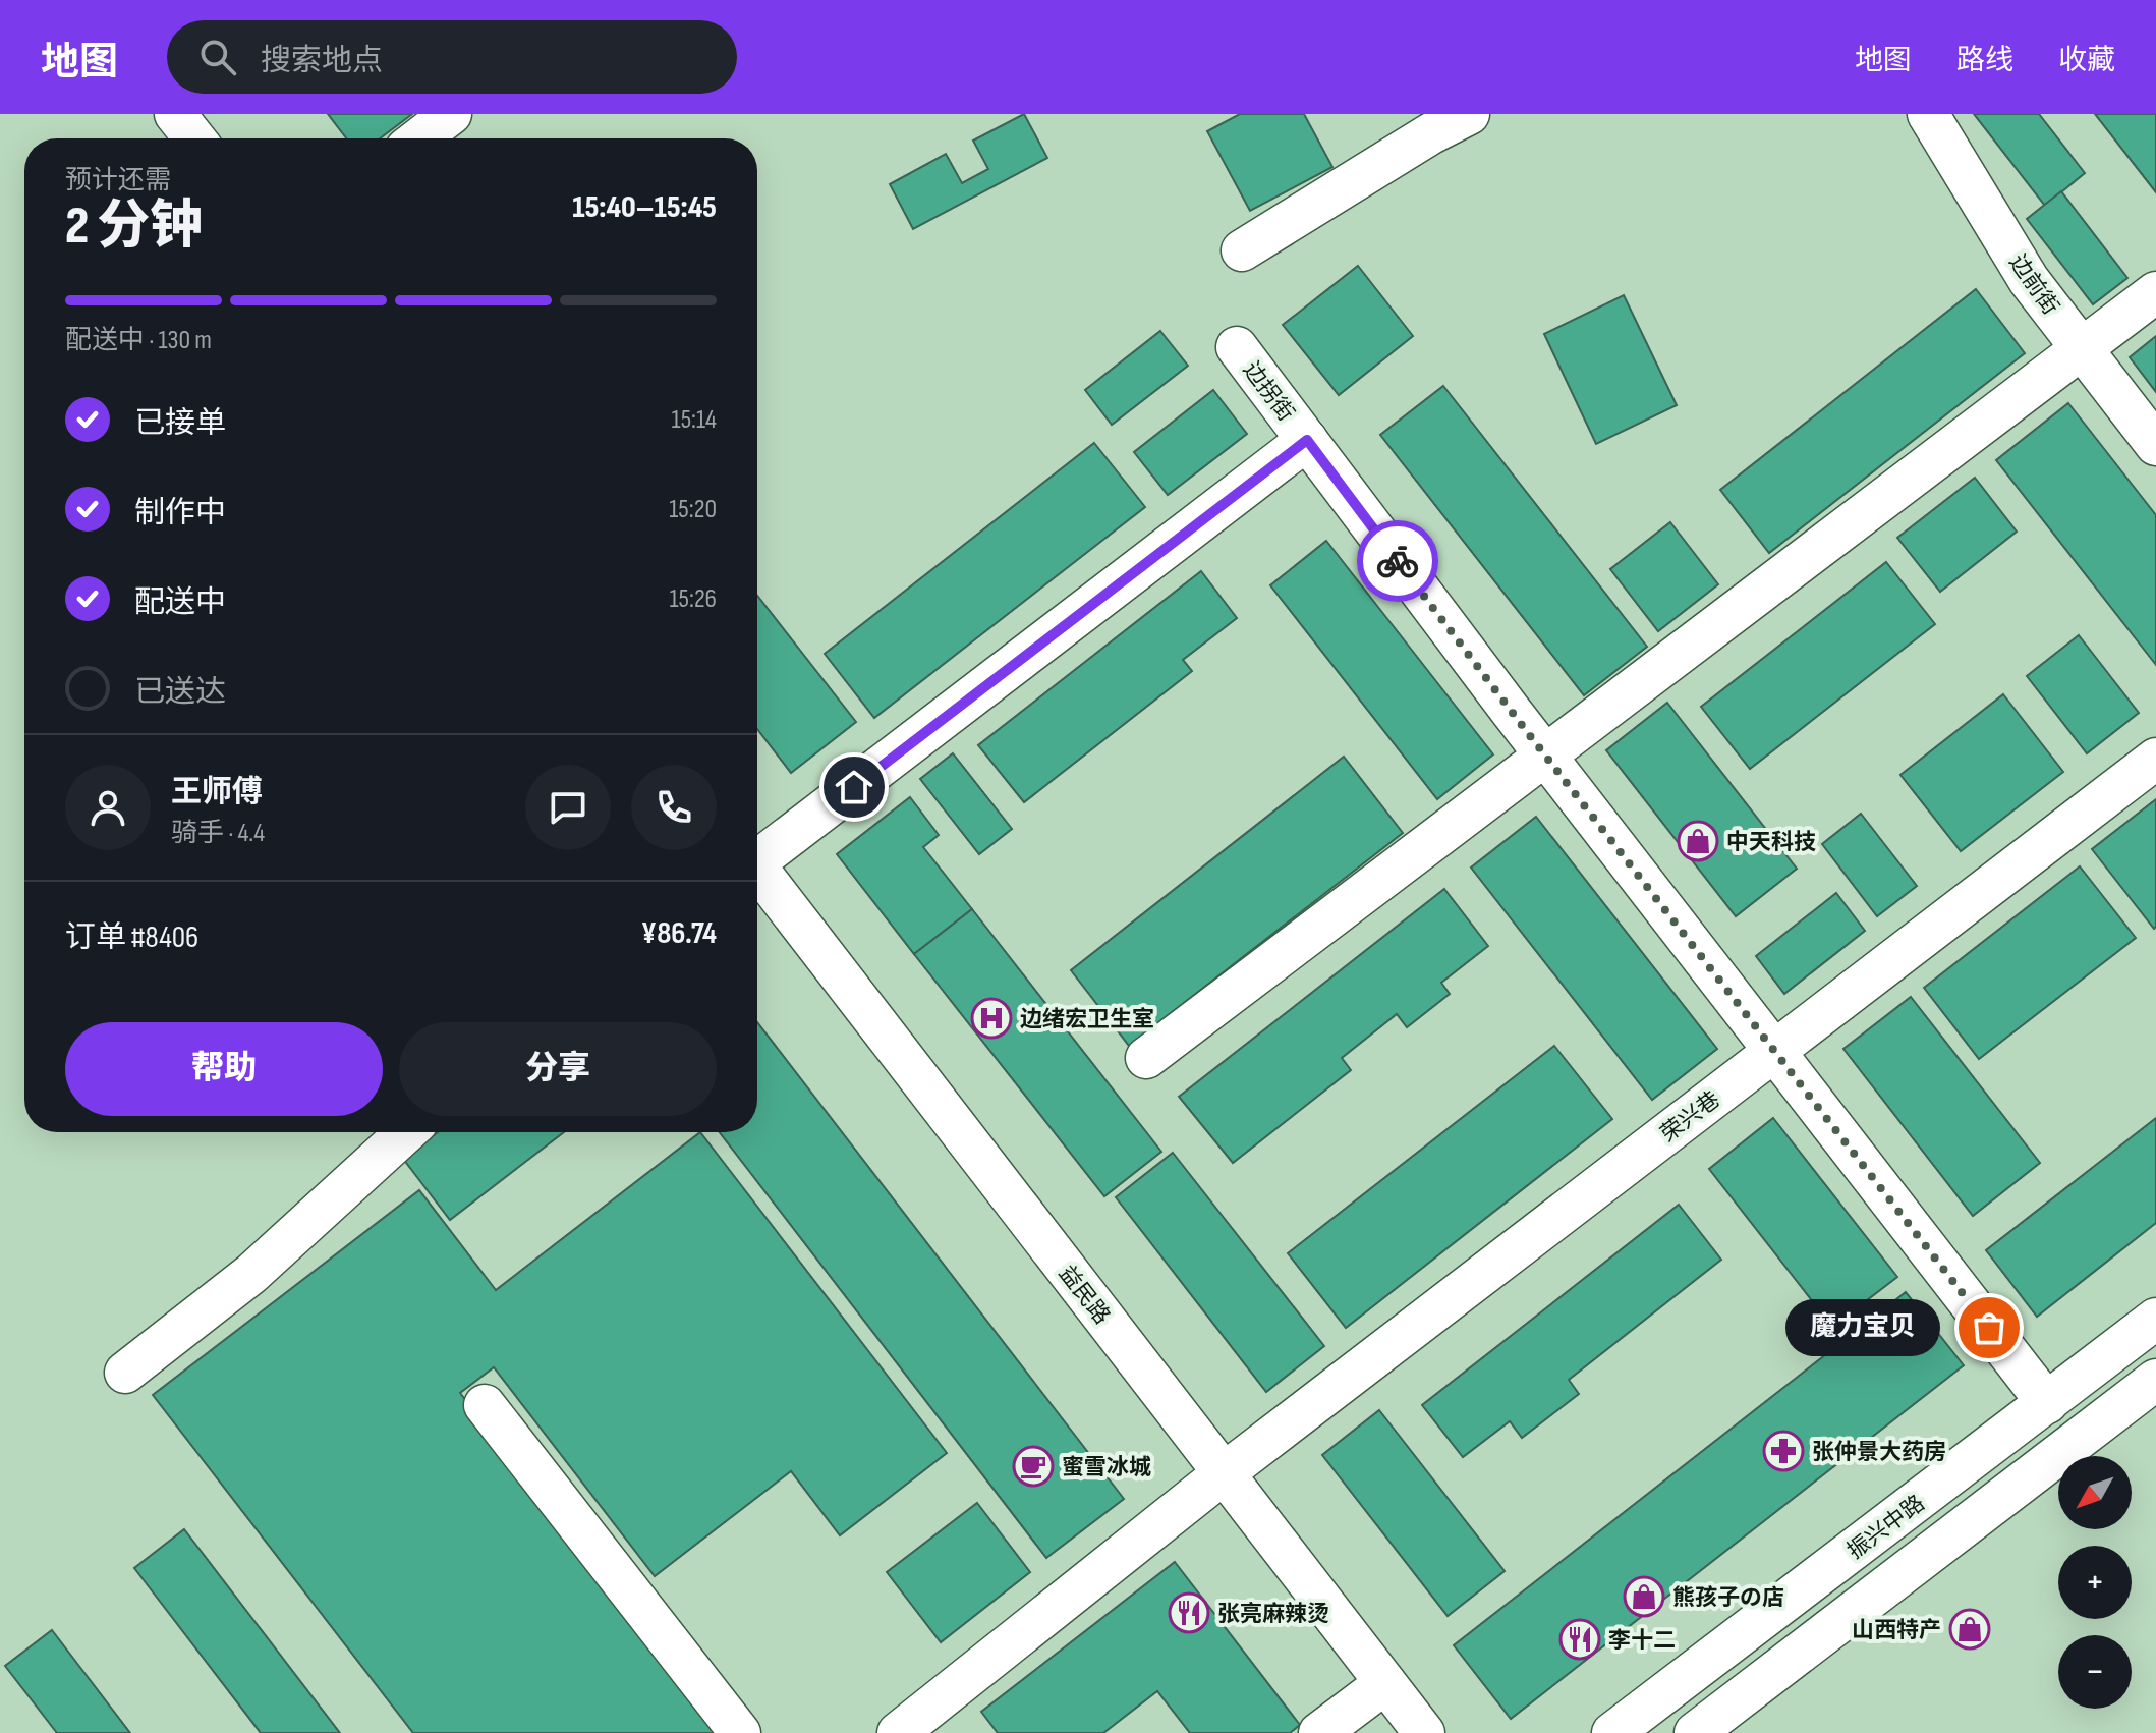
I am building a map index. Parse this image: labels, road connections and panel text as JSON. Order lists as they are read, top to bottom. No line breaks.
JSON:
{"streets":{"street":["边前街","边拐街","荣兴巷","益民路","振兴中路"]},"crossings":[["边拐街","荣兴巷"],["边拐街","振兴中路"],["荣兴巷","益民路"]],"places":{"shop":["中天科技","熊孩子の店","山西特产"],"hospital":["边绪宏卫生室"],"other":["魔力宝贝"],"pharmacy":["张仲景大药房"],"cafe":["蜜雪冰城"],"restaurant":["张亮麻辣烫","李十二"]},"north":"bottom left","page":{"header":"地图","search":"搜索地点","nav":["地图","路线","收藏"],"heading":["2 分钟","预计还需","15:40–15:45"],"panel":["王师傅","骑手 · 4.4","订单 #8406","¥86.74"],"bar":"配送中 · 130 m","list":[["已接单","15:14"],["制作中","15:20"],["配送中","15:26"],"已送达"],"buttons":["帮助","分享"],"bubble":"魔力宝贝","map_buttons":["+","−"]}}
